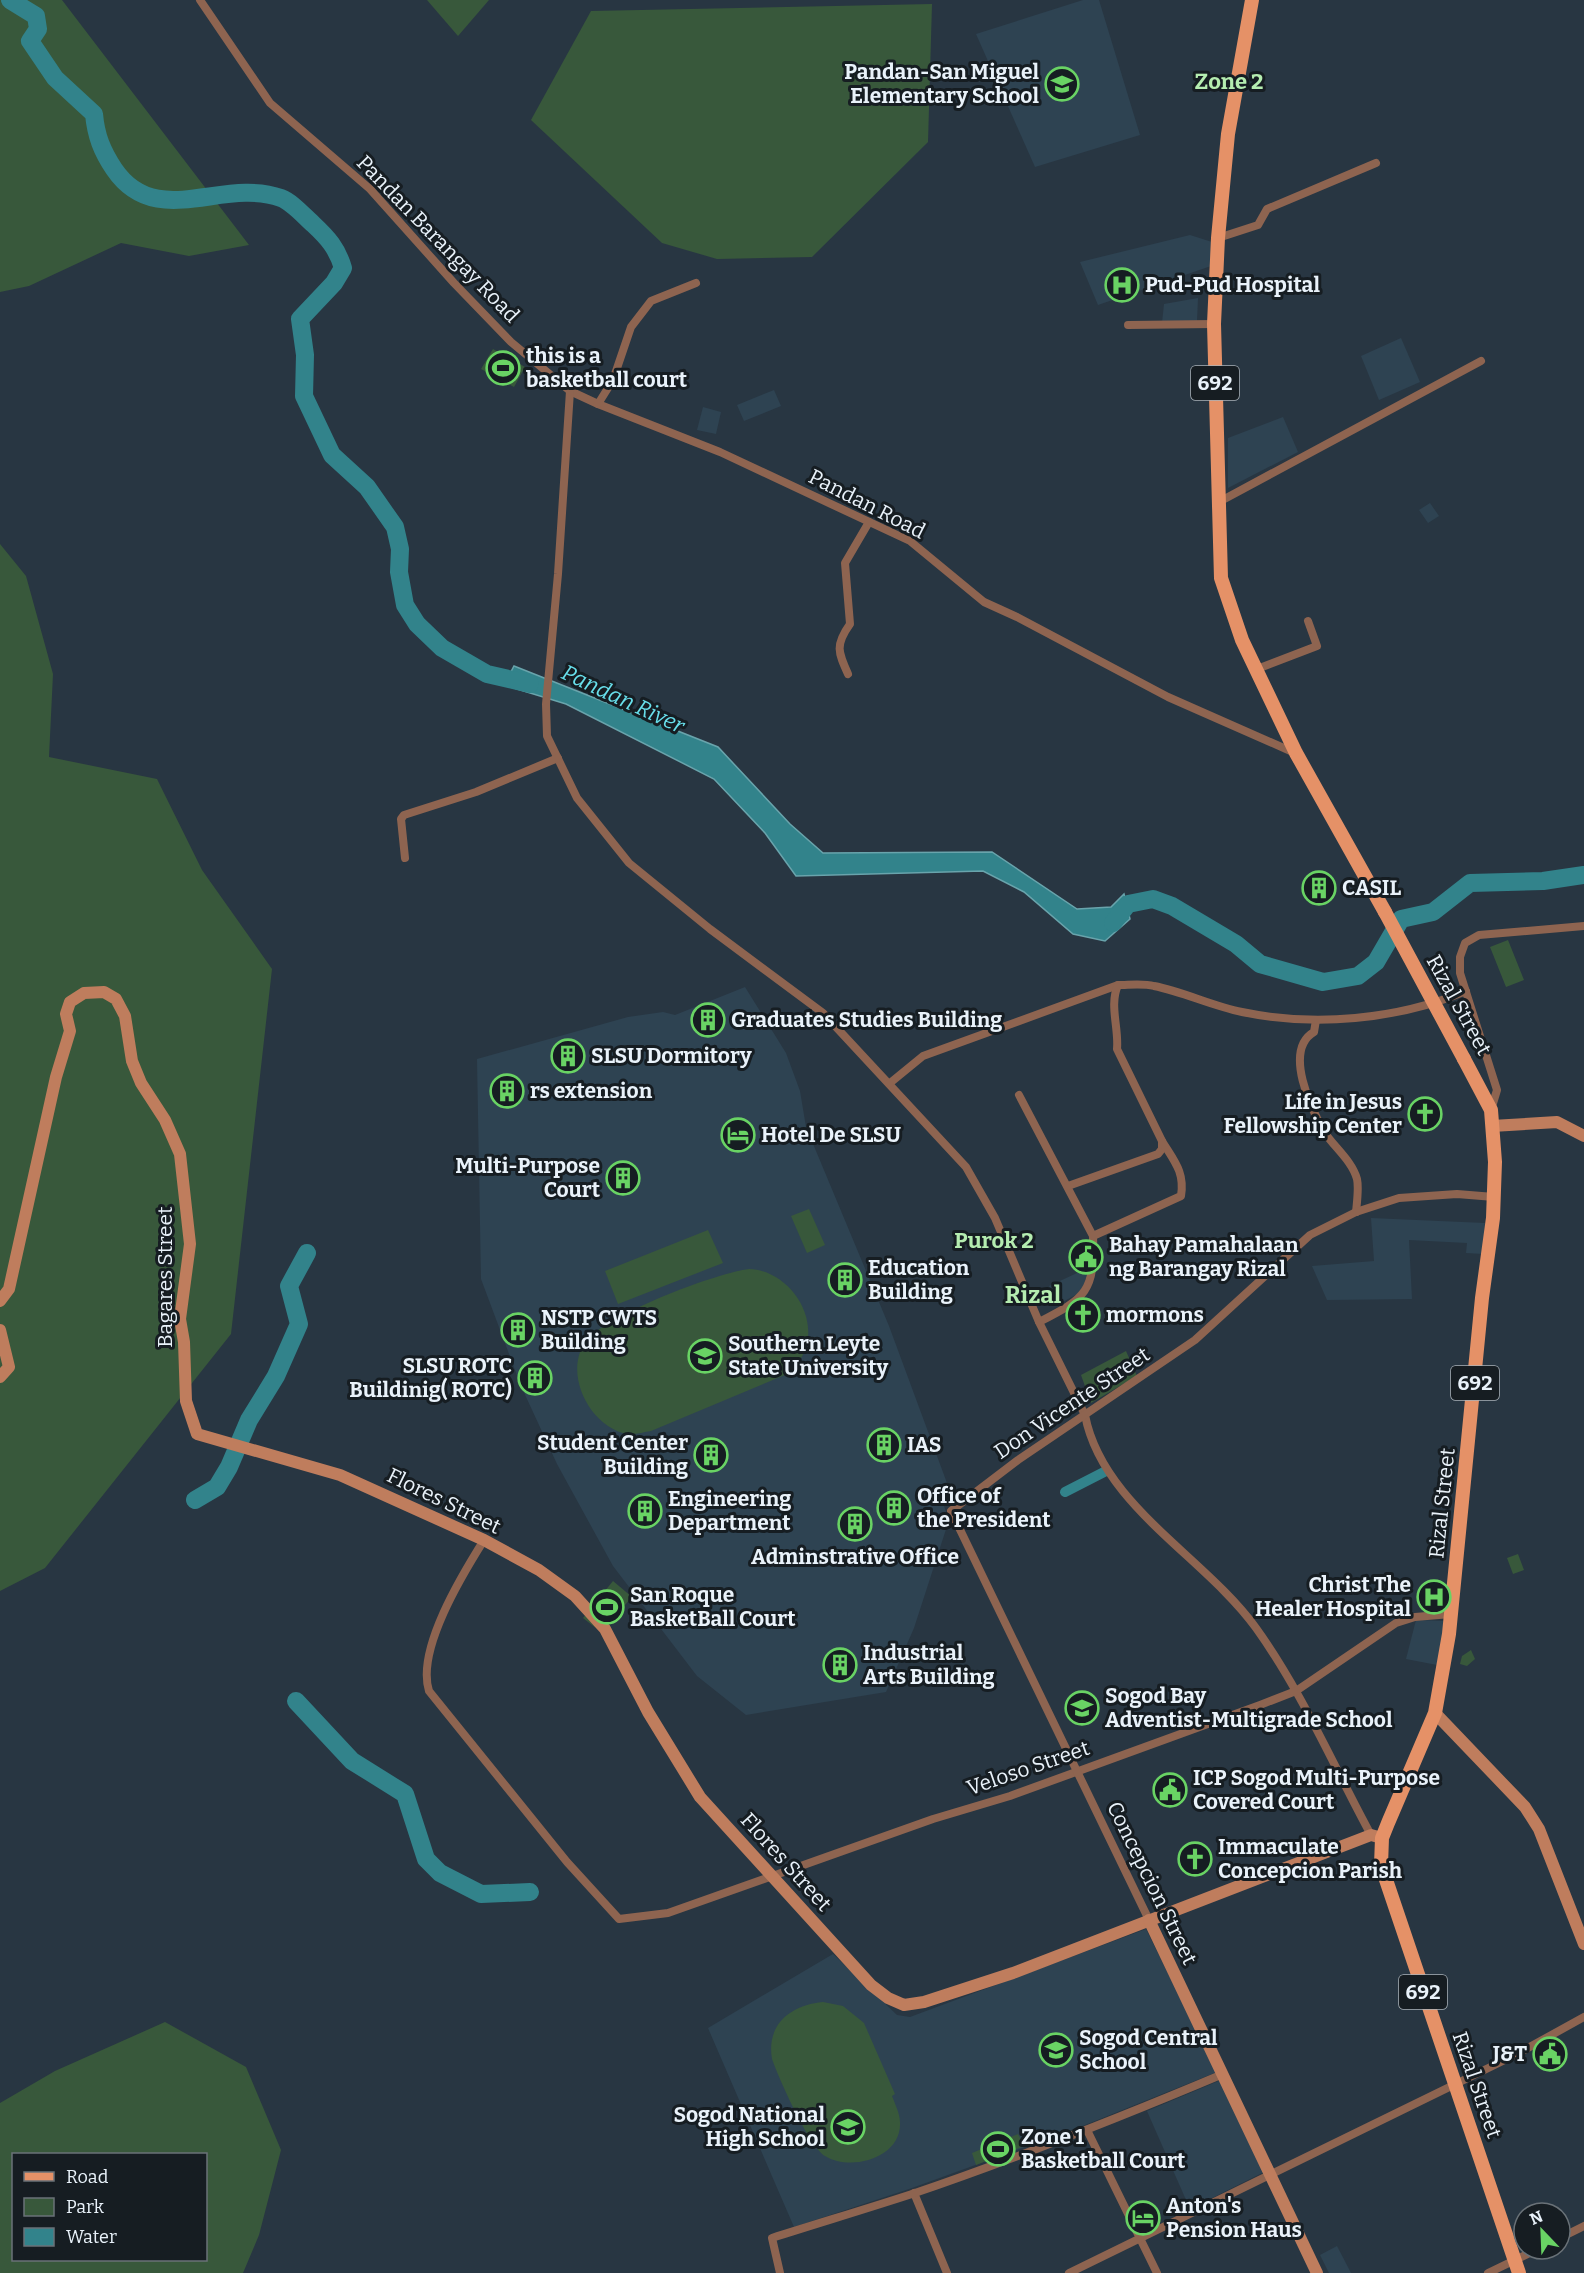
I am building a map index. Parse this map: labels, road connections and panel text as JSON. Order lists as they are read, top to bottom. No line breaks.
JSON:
{"streets":{"main road":["692","Rizal Street"],"street":["Pandan Barangay Road","Pandan Road","Bagares Street","Don Vicente Street","Flores Street","Veloso Street","Concepcion Street"]},"crossings":[["Pandan Barangay Road","Pandan Road"],["692","Pandan Road"],["692","Rizal Street"],["Pandan Road","Rizal Street"],["Rizal Street","Don Vicente Street"],["Rizal Street","Flores Street"],["Rizal Street","Veloso Street"],["Bagares Street","Flores Street"],["Don Vicente Street","Concepcion Street"],["Flores Street","Veloso Street"],["Flores Street","Concepcion Street"],["Veloso Street","Concepcion Street"]],"districts":["Zone 2","Purok 2","Rizal"],"water":["Pandan River"],"places":{"school or university":["Pandan-San Miguel Elementary School","Southern Leyte State University","Sogod Bay Adventist-Multigrade School","Sogod Central School","Sogod National High School"],"hospital":["Pud-Pud Hospital","Christ The Healer Hospital"],"sports":["this is a basketball court","San Roque BasketBall Court","Zone 1 Basketball Court"],"building":["CASIL","Graduates Studies Building","SLSU Dormitory","rs extension","Multi-Purpose Court","Education Building","NSTP CWTS Building","SLSU ROTC Buildinig( ROTC)","IAS","Student Center Building","Office of the President","Engineering Department","Adminstrative Office","Industrial Arts Building"],"church":["Life in Jesus Fellowship Center","mormons","Immaculate Concepcion Parish"],"hotel":["Hotel De SLSU","Anton's Pension Haus"],"public building":["Bahay Pamahalaan ng Barangay Rizal","ICP Sogod Multi-Purpose Covered Court","J&T"]},"legend":["Road","Park","Water"],"north":"top left"}
